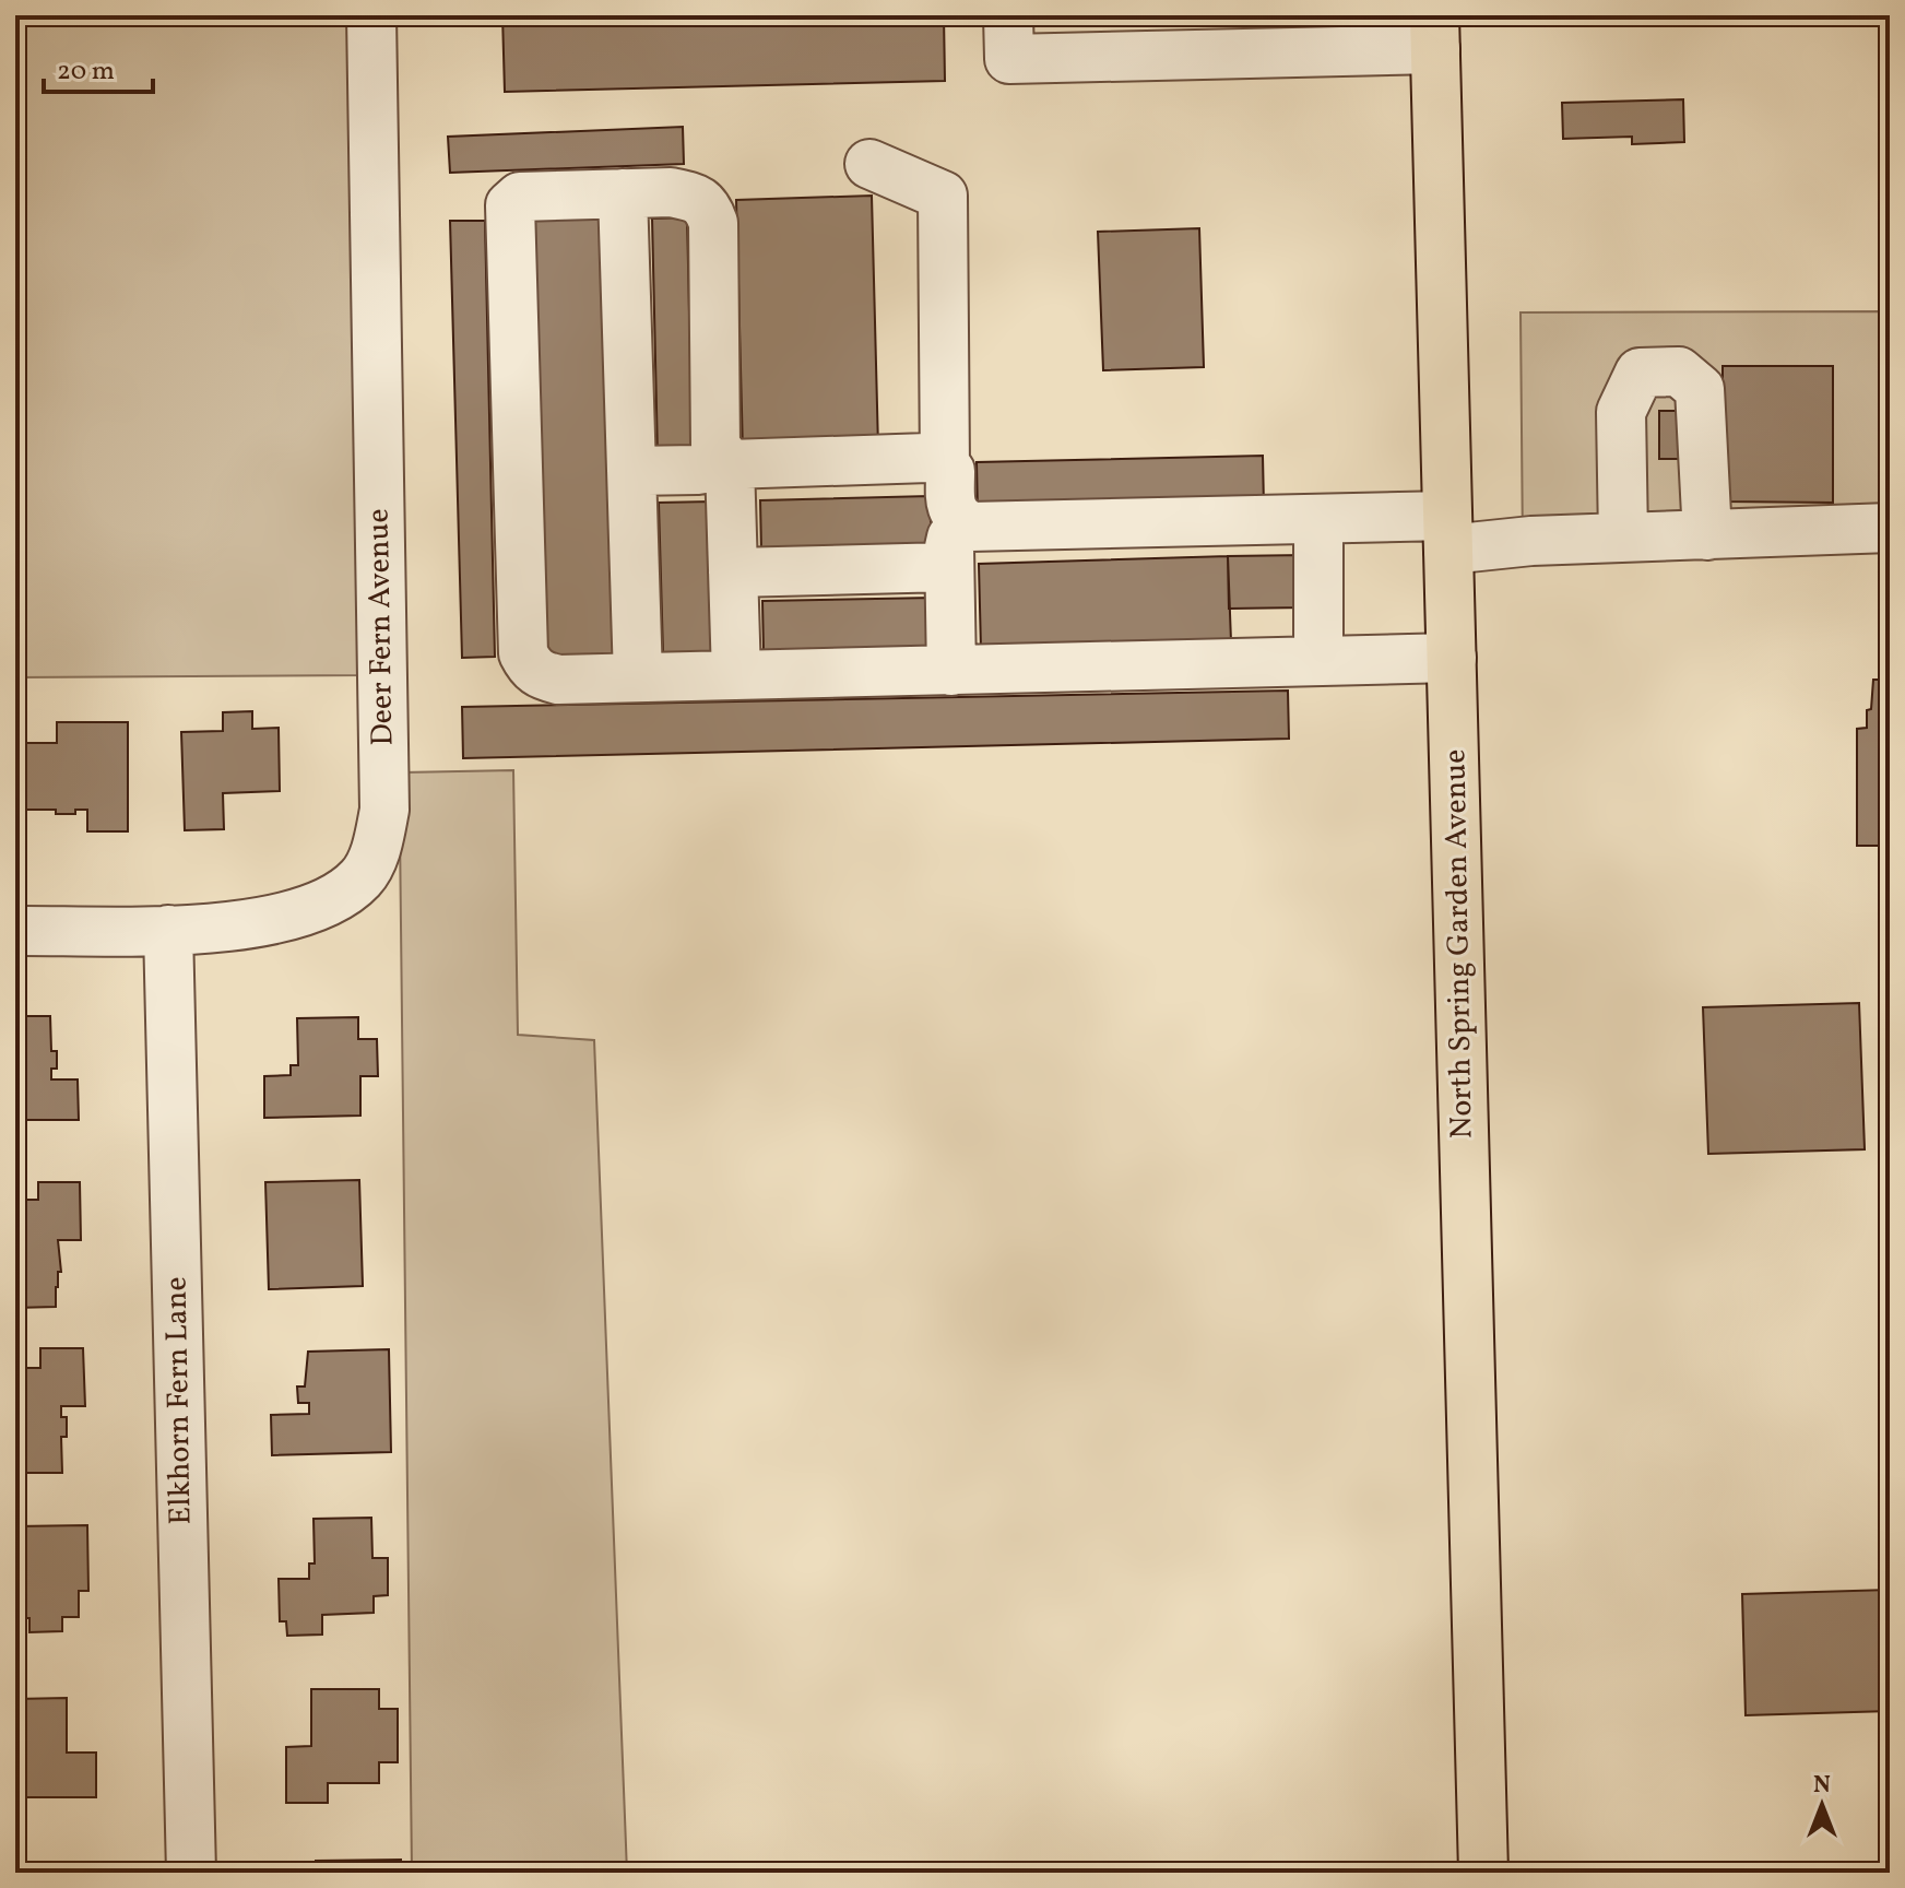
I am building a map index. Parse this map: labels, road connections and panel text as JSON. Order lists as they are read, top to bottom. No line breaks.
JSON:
{"streets":{"highway":["North Spring Garden Avenue"],"street":["Deer Fern Avenue","Elkhorn Fern Lane"]},"crossings":[["Deer Fern Avenue","Elkhorn Fern Lane"]],"scale_bar":"20 m","north":"top"}
